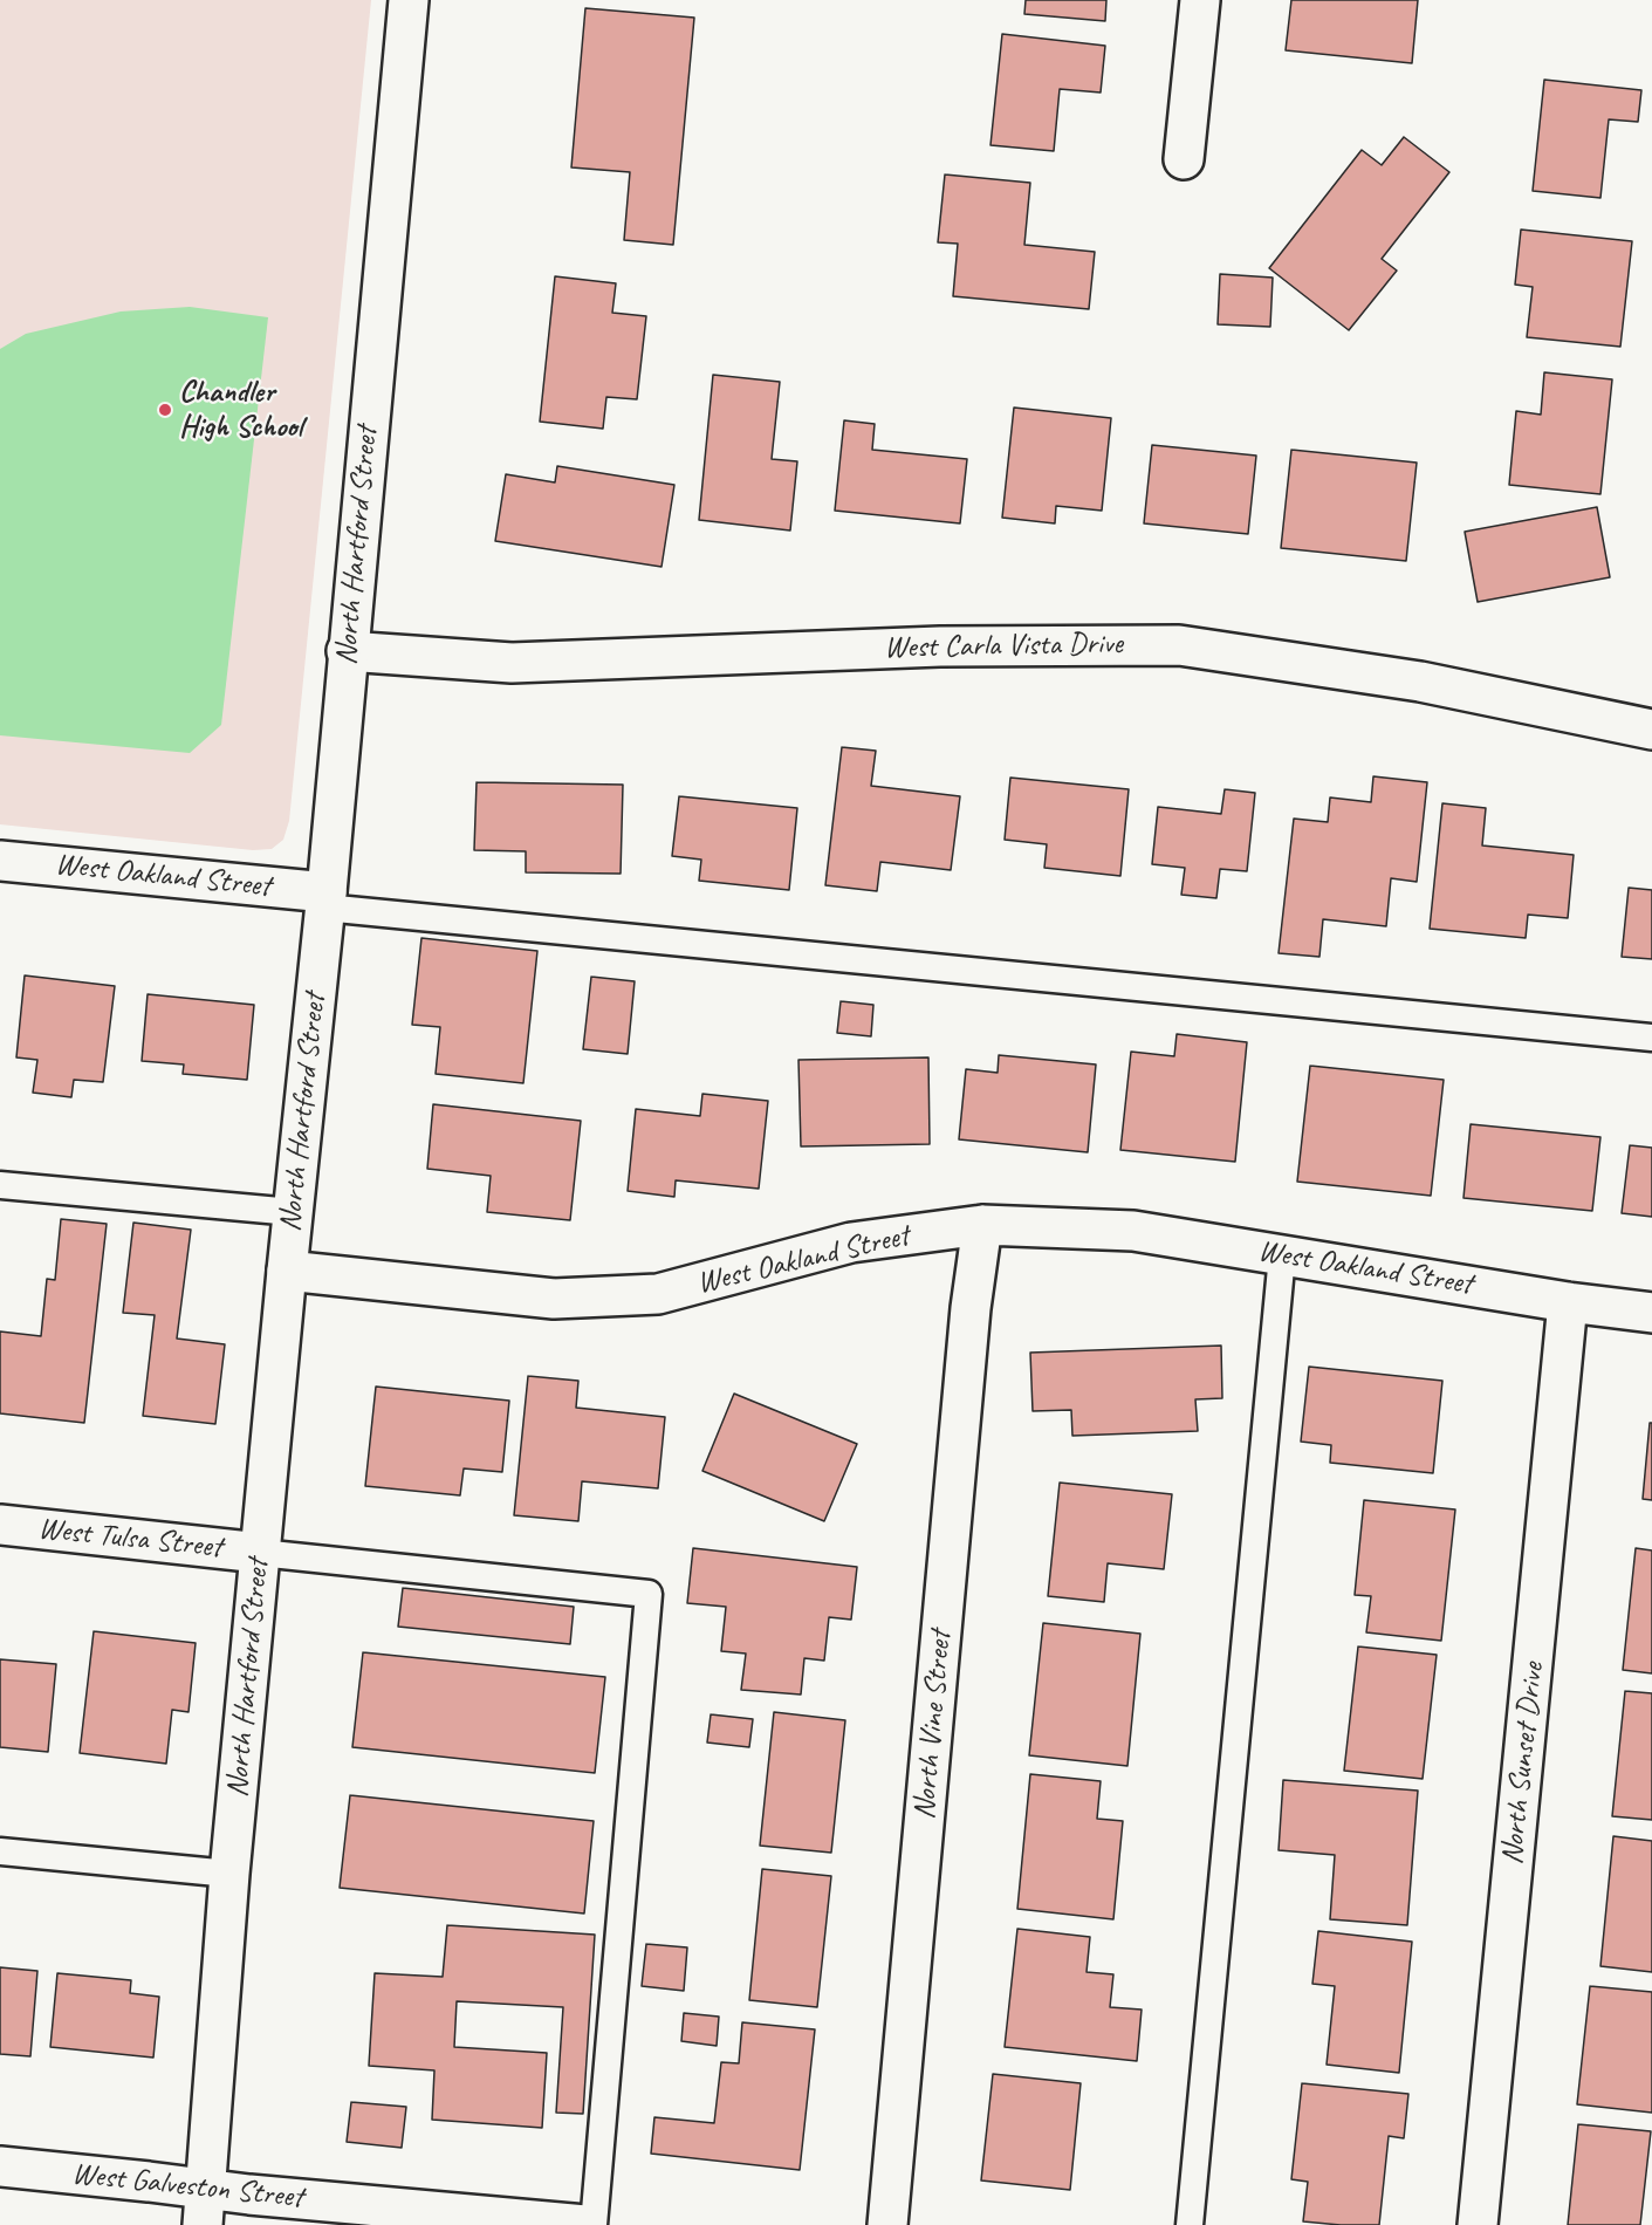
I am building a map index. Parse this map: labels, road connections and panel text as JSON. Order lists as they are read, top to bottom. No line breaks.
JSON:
{"streets":{"street":["North Hartford Street","West Carla Vista Drive","West Oakland Street","West Tulsa Street","North Vine Street","North Sunset Drive","West Galveston Street"]},"crossings":[["North Hartford Street","West Carla Vista Drive"],["North Hartford Street","West Oakland Street"],["North Hartford Street","West Tulsa Street"],["North Hartford Street","West Galveston Street"],["West Oakland Street","North Vine Street"],["West Oakland Street","North Sunset Drive"]],"places":["Chandler High School"]}
